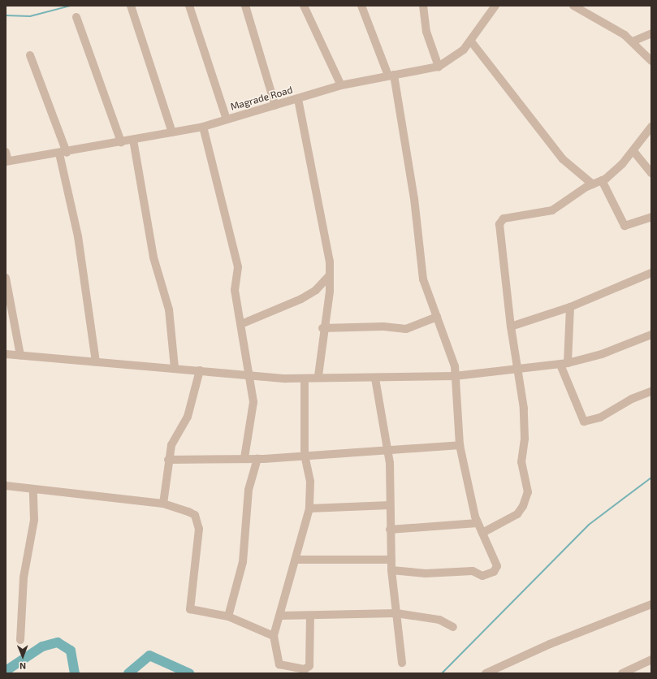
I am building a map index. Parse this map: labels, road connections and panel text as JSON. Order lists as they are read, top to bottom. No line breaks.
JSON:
{"streets":{"street":["Magrade Road"]},"north":"bottom"}
